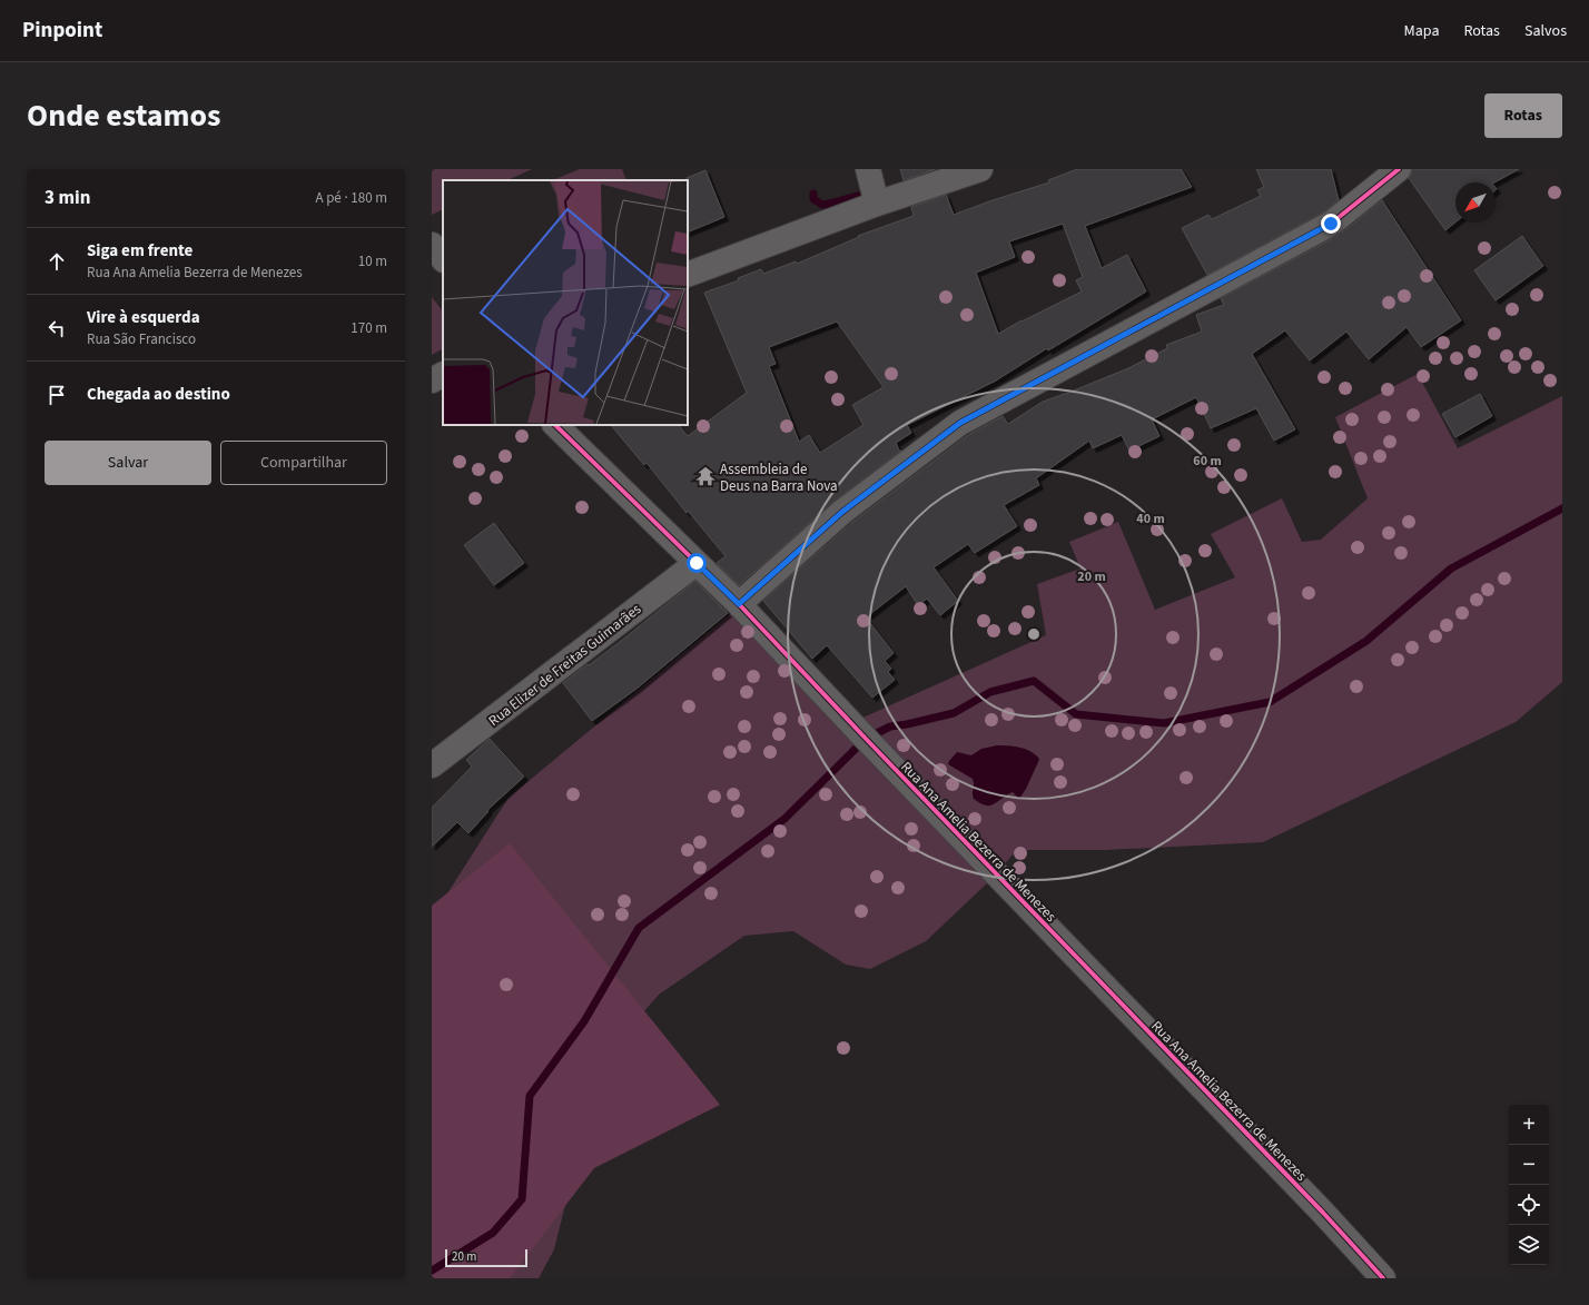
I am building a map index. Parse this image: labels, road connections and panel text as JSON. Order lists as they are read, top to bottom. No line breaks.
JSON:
{"streets":{"street":["Rua Elizer de Freitas Guimarães","Rua Ana Amelia Bezerra de Menezes"]},"crossings":[["Rua Elizer de Freitas Guimarães","Rua Ana Amelia Bezerra de Menezes"]],"places":{"temple":["Assembleia de Deus na Barra Nova"]},"scale_bar":"20 m","north":"bottom left","page":{"header":"Pinpoint","nav":["Mapa","Rotas","Salvos"],"title":"Onde estamos","buttons":["Rotas",["Salvar","Compartilhar"]],"heading":["3 min","A pé · 180 m"],"list":[["Siga em frente","Rua Ana Amelia Bezerra de Menezes","10 m"],["Vire à esquerda","Rua São Francisco","170 m"],"Chegada ao destino"],"map_buttons":["+","−"],"scale":"20 m"},"rings":["60 m","40 m","20 m"]}
